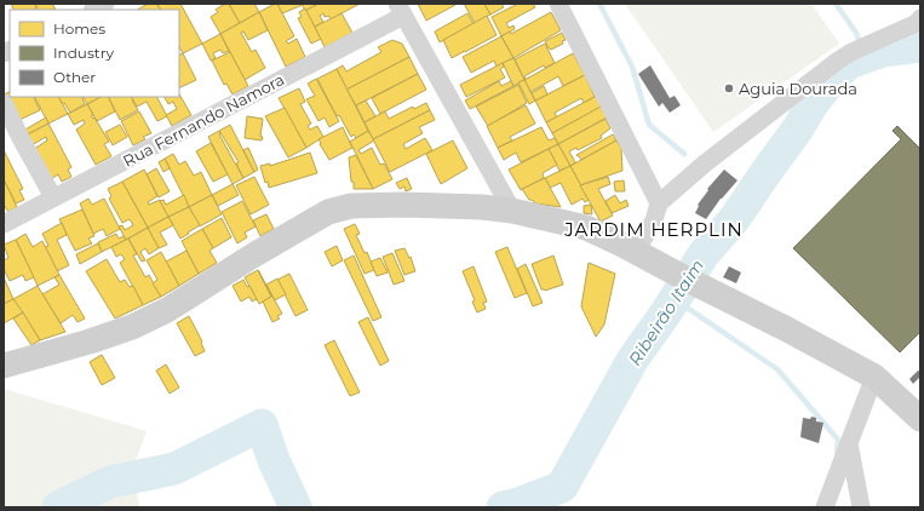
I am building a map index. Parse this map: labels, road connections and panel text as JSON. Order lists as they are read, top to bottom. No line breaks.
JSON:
{"streets":{"street":["Rua Fernando Namora"]},"districts":["JARDIM HERPLIN"],"water":["Ribeirão Itaim"],"places":["Aguia Dourada"],"legend":["Homes","Industry","Other"]}
